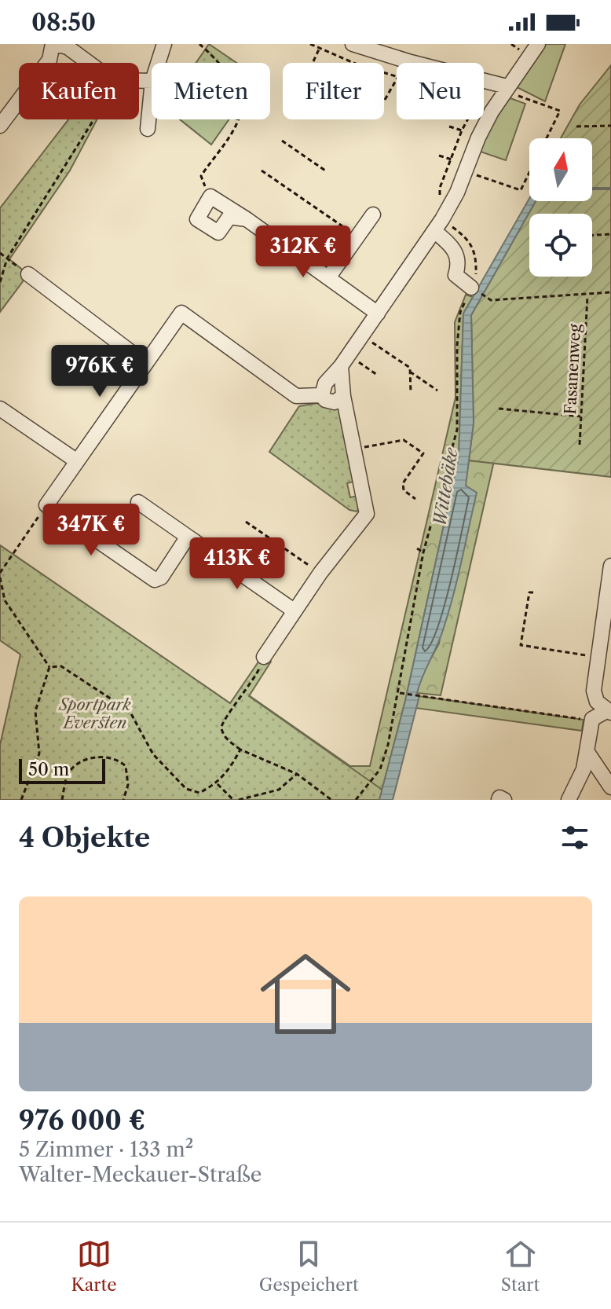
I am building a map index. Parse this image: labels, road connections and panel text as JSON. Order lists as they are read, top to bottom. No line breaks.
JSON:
{"streets":{"path":["Fasanenweg"]},"water":["Wittebäke"],"parks":["Sportpark Eversten"],"scale_bar":"50 m","north":"top","page":{"status":"08:50","chip":["Kaufen","Mieten","Filter","Neu"],"price":["312K €","976K €","347K €","413K €"],"scale":"50 m","heading":"4 Objekte","list":[{"name":"976 000 €","note":"5 Zimmer · 133 m² · Walter-Meckauer-Straße"}],"tabs":["Karte","Gespeichert","Start"]}}
